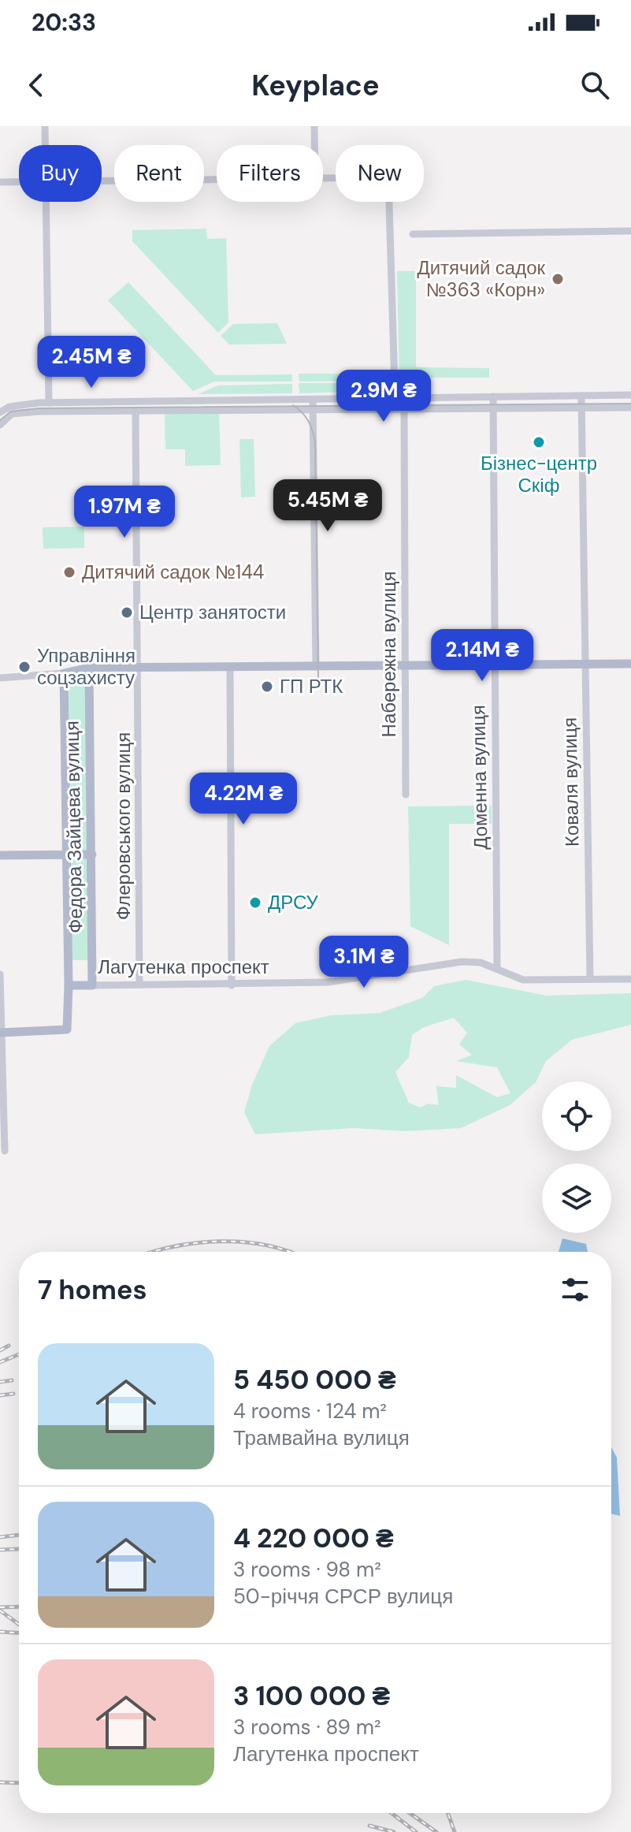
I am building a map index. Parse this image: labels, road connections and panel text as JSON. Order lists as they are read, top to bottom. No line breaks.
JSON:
{"streets":{"main road":["Федора Зайцева вулиця","Лагутенка проспект"],"street":["Набережна вулиця","Доменна вулиця","Коваля вулиця","Флеровського вулиця"]},"crossings":[["Доменна вулиця","Лагутенка проспект"],["Коваля вулиця","Лагутенка проспект"],["Флеровського вулиця","Лагутенка проспект"],["Федора Зайцева вулиця","Лагутенка проспект"]],"places":["Дитячий садок №363 «Корн»","Бізнес-центр Скіф","Дитячий садок №144","Центр занятости","Управління соцзахисту","ГП РТК","ДРСУ"],"page":{"status":"20:33","header":"Keyplace","chip":["Buy","Rent","Filters","New"],"price":["2.45M ₴","2.9M ₴","5.45M ₴","1.97M ₴","2.14M ₴","4.22M ₴","3.1M ₴"],"heading":"7 homes","list":[{"name":"5 450 000 ₴","note":"4 rooms · 124 m² · Трамвайна вулиця"},{"name":"4 220 000 ₴","note":"3 rooms · 98 m² · 50-річчя СРСР вулиця"},{"name":"3 100 000 ₴","note":"3 rooms · 89 m² · Лагутенка проспект"}]}}
